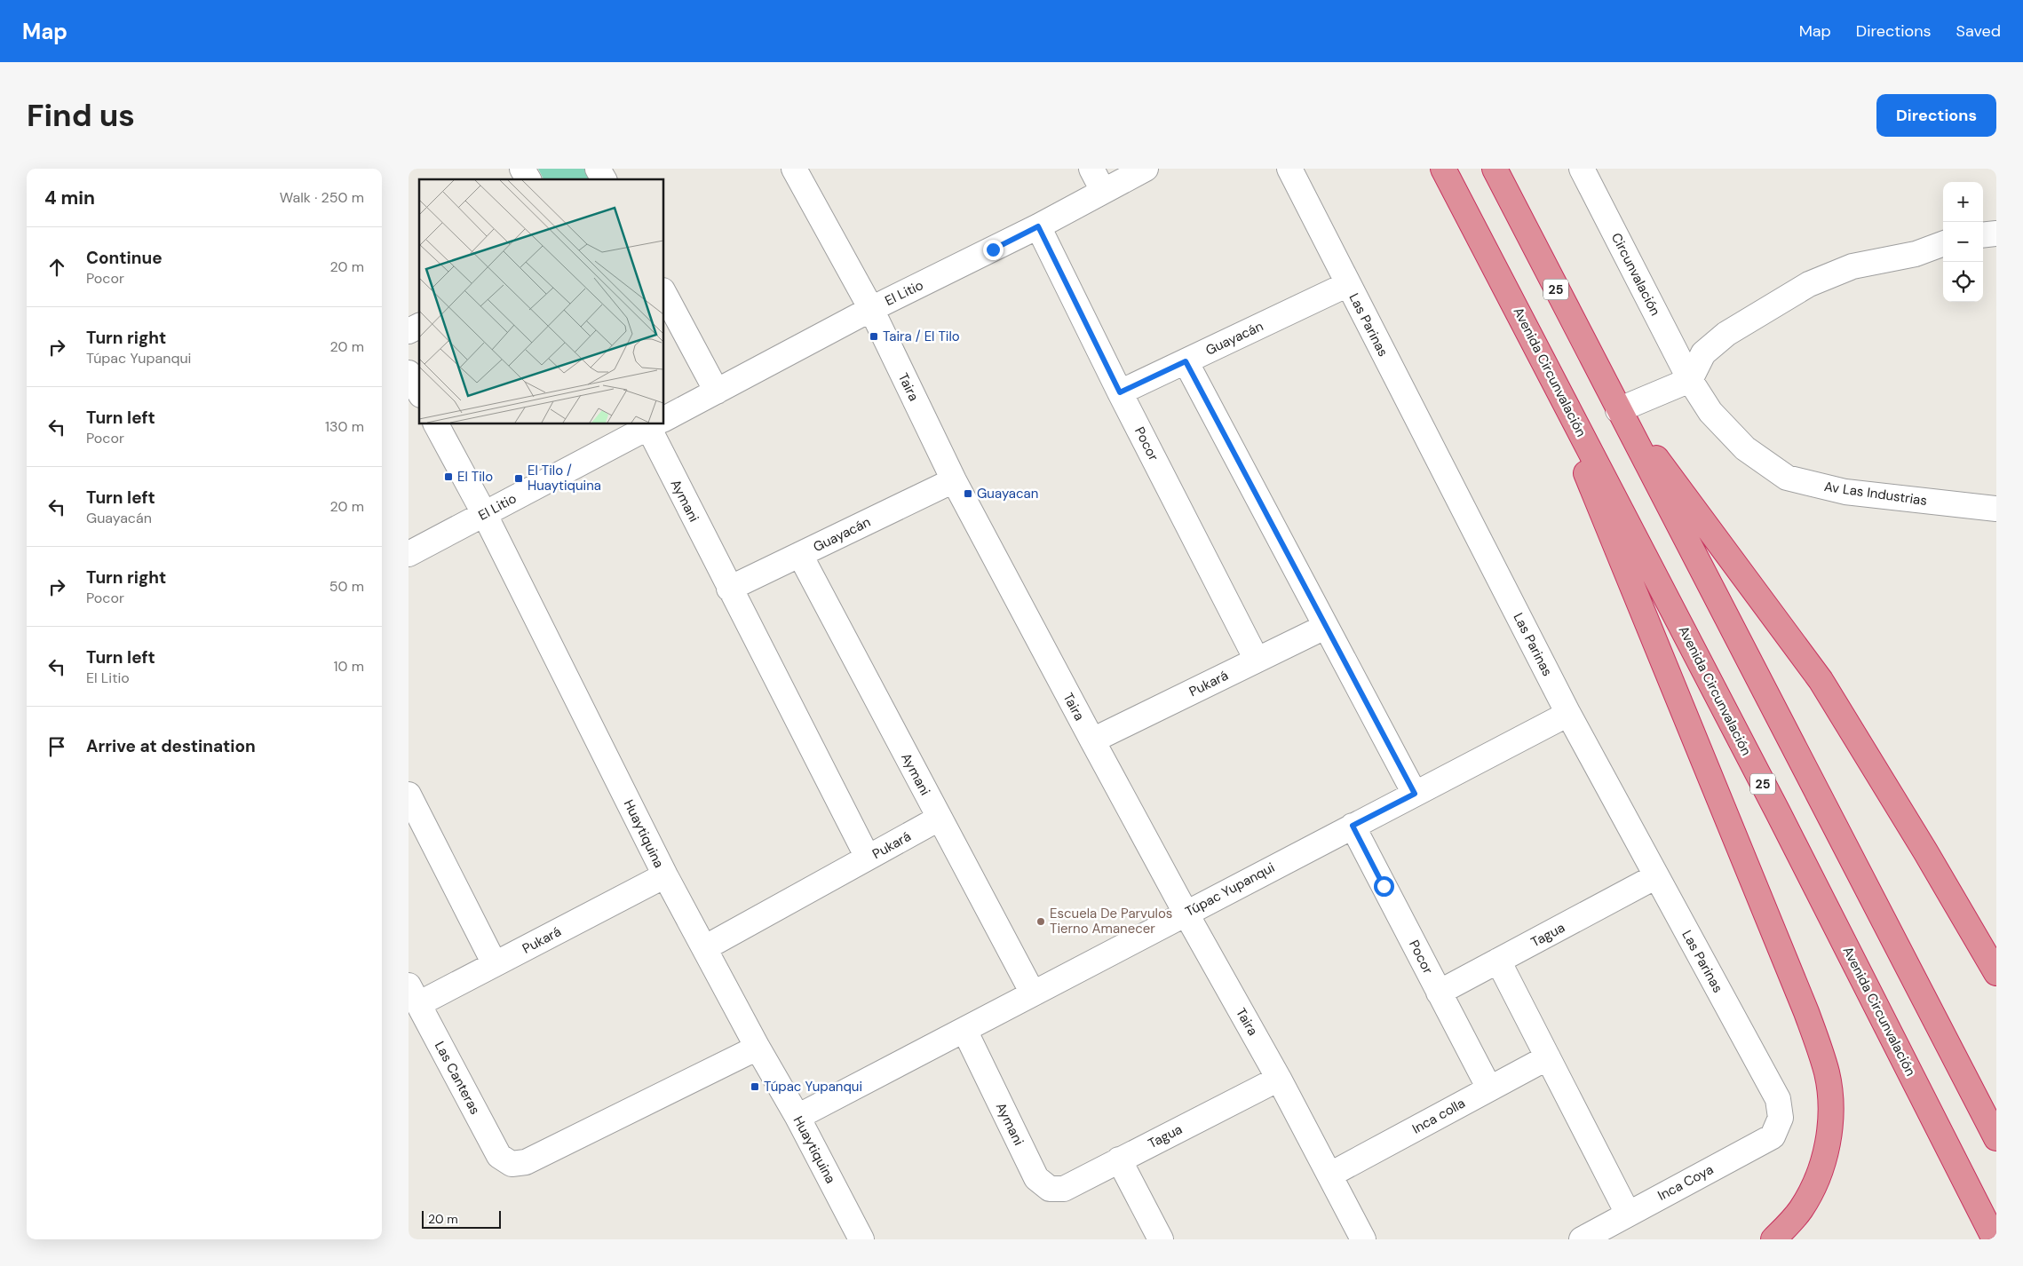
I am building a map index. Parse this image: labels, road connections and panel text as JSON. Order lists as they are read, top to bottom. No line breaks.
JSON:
{"streets":{"highway":["25","Avenida Circunvalación"],"street":["Circunvalación","El Litio","Las Parinas","Guayacán","Taira","Pocor","Av Las Industrias","Aymani","Pukará","Huaytiquina","Túpac Yupanqui","Tagua","Las Canteras","Inca colla","Inca Coya"]},"crossings":[["Circunvalación","Av Las Industrias"],["El Litio","Taira"],["El Litio","Pocor"],["El Litio","Huaytiquina"],["Las Parinas","Guayacán"],["Las Parinas","Túpac Yupanqui"],["Las Parinas","Tagua"],["Las Parinas","Inca Coya"],["Guayacán","Taira"],["Guayacán","Pocor"],["Guayacán","Aymani"],["Taira","Pukará"],["Taira","Túpac Yupanqui"],["Taira","Tagua"],["Taira","Inca colla"],["Pocor","Pukará"],["Pocor","Túpac Yupanqui"],["Pocor","Tagua"],["Pocor","Inca colla"],["Aymani","Pukará"],["Aymani","Túpac Yupanqui"],["Aymani","Tagua"],["Pukará","Huaytiquina"],["Pukará","Las Canteras"],["Huaytiquina","Túpac Yupanqui"],["Huaytiquina","Las Canteras"]],"places":{"transit":["Taira / El Tilo","El Tilo","El Tilo / Huaytiquina","Guayacan","Túpac Yupanqui"],"other":["Escuela De Parvulos Tierno Amanecer"]},"scale_bar":"20 m","page":{"header":"Map","nav":["Map","Directions","Saved"],"buttons":"Directions","title":"Find us","heading":["4 min","Walk · 250 m"],"map_buttons":["+","−"],"list":[["Continue","Pocor","20 m"],["Turn right","Túpac Yupanqui","20 m"],["Turn left","Pocor","130 m"],["Turn left","Guayacán","20 m"],["Turn right","Pocor","50 m"],["Turn left","El Litio","10 m"],"Arrive at destination"],"scale":"20 m"}}
